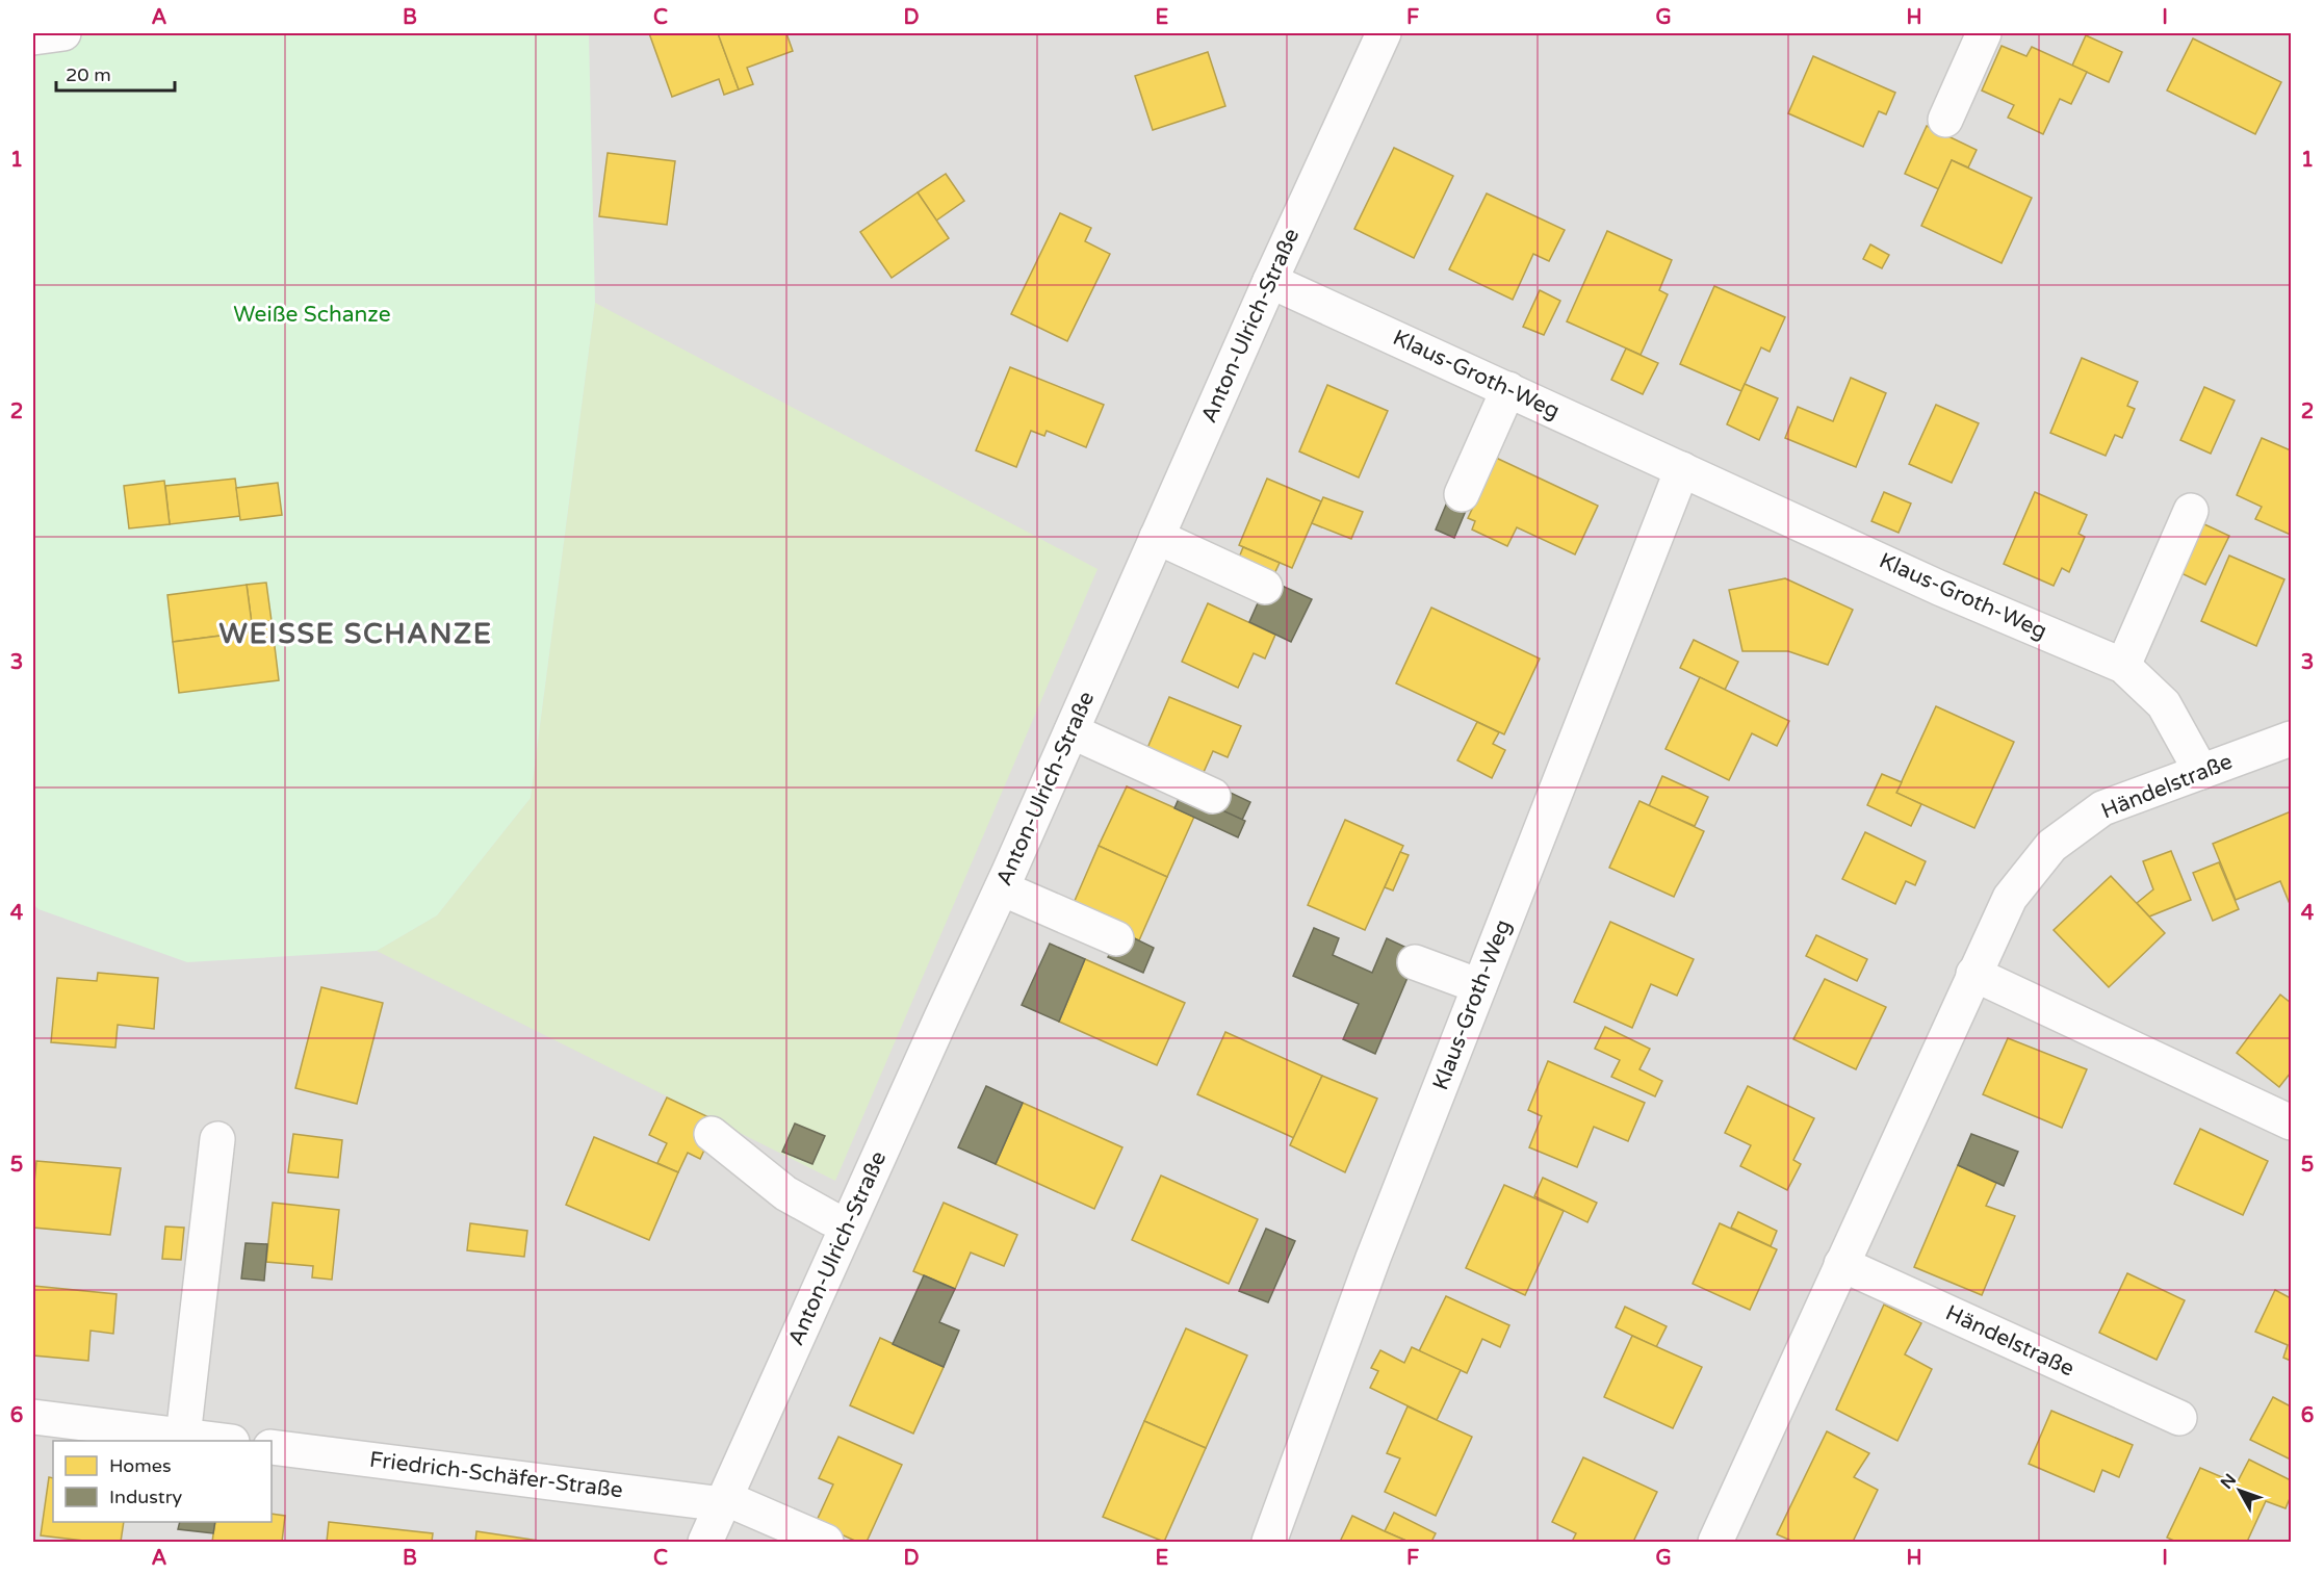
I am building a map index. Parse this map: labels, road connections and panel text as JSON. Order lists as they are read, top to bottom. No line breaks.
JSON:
{"streets":{"street":["Anton-Ulrich-Straße","Klaus-Groth-Weg","Händelstraße","Friedrich-Schäfer-Straße"]},"crossings":[["Anton-Ulrich-Straße","Klaus-Groth-Weg"],["Anton-Ulrich-Straße","Friedrich-Schäfer-Straße"],["Klaus-Groth-Weg","Händelstraße"]],"districts":["WEISSE SCHANZE"],"parks":["Weiße Schanze"],"legend":["Homes","Industry"],"scale_bar":"20 m","north":"top left","grid":{"columns":["A","B","C","D","E","F","G","H","I"],"rows":["1","2","3","4","5","6"]}}
